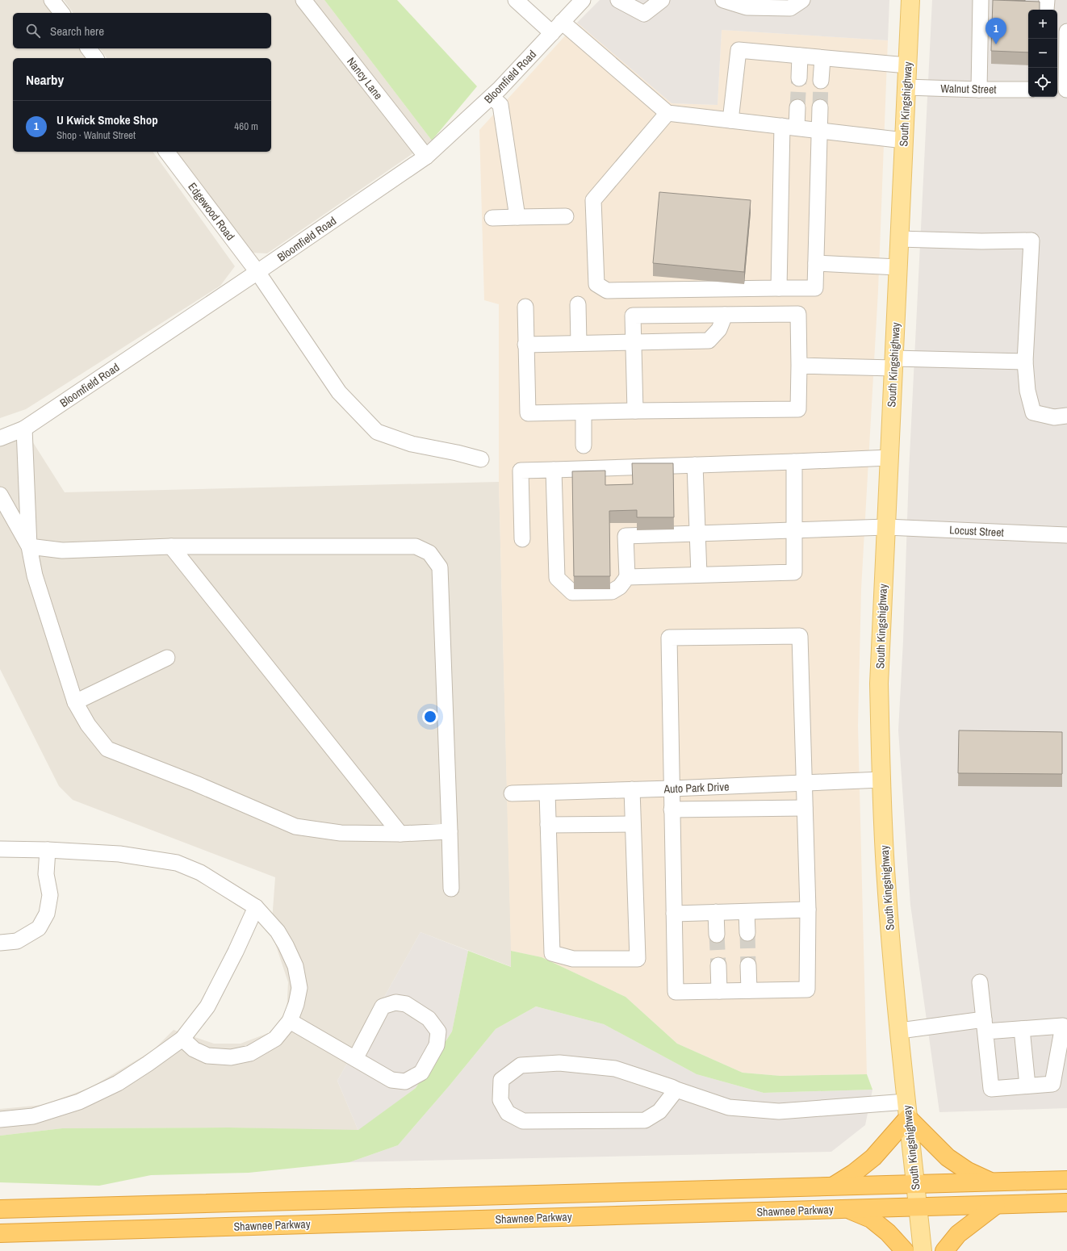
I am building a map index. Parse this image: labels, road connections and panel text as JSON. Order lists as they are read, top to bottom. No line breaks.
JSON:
{"streets":{"highway":["Shawnee Parkway"],"main road":["South Kingshighway"],"street":["Bloomfield Road","Nancy Lane","Walnut Street","Edgewood Road","Locust Street","Auto Park Drive"]},"crossings":[["Bloomfield Road","Nancy Lane"],["Bloomfield Road","Edgewood Road"],["Walnut Street","South Kingshighway"],["South Kingshighway","Locust Street"],["South Kingshighway","Auto Park Drive"],["South Kingshighway","Shawnee Parkway"]],"page":{"map_buttons":["+","−"],"search":"Search here","pins":"1","heading":"Nearby","list":[{"mark":"1","name":"U Kwick Smoke Shop","note":"Shop · Walnut Street","value":"460 m"}]}}
